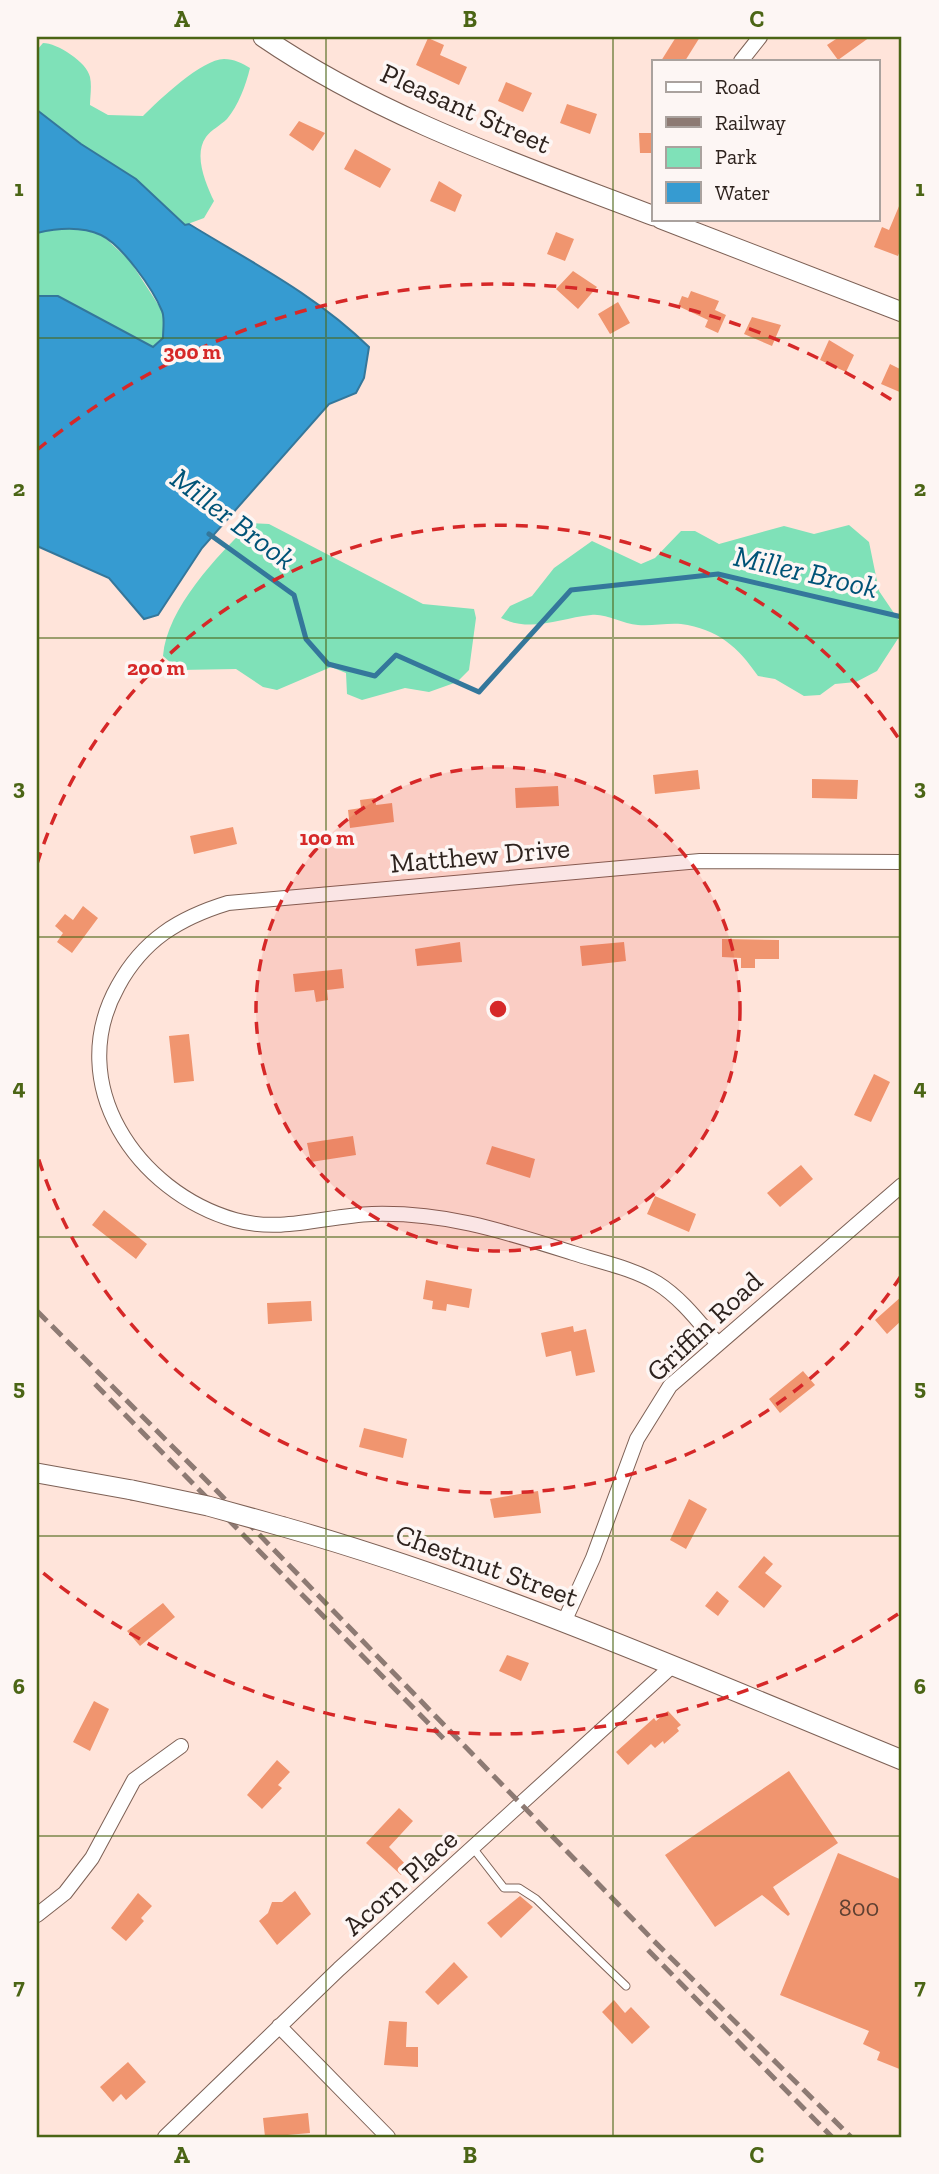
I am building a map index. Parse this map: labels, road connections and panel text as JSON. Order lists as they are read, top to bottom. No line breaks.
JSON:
{"streets":{"main road":["Pleasant Street","Chestnut Street"],"street":["Matthew Drive","Griffin Road","Acorn Place"]},"crossings":[["Matthew Drive","Griffin Road"],["Griffin Road","Chestnut Street"],["Chestnut Street","Acorn Place"]],"water":["Miller Brook"],"house_numbers":["800"],"legend":["Road","Railway","Park","Water"],"grid":{"columns":["A","B","C"],"rows":["1","2","3","4","5","6","7"]},"rings":["300 m","200 m","100 m"]}
